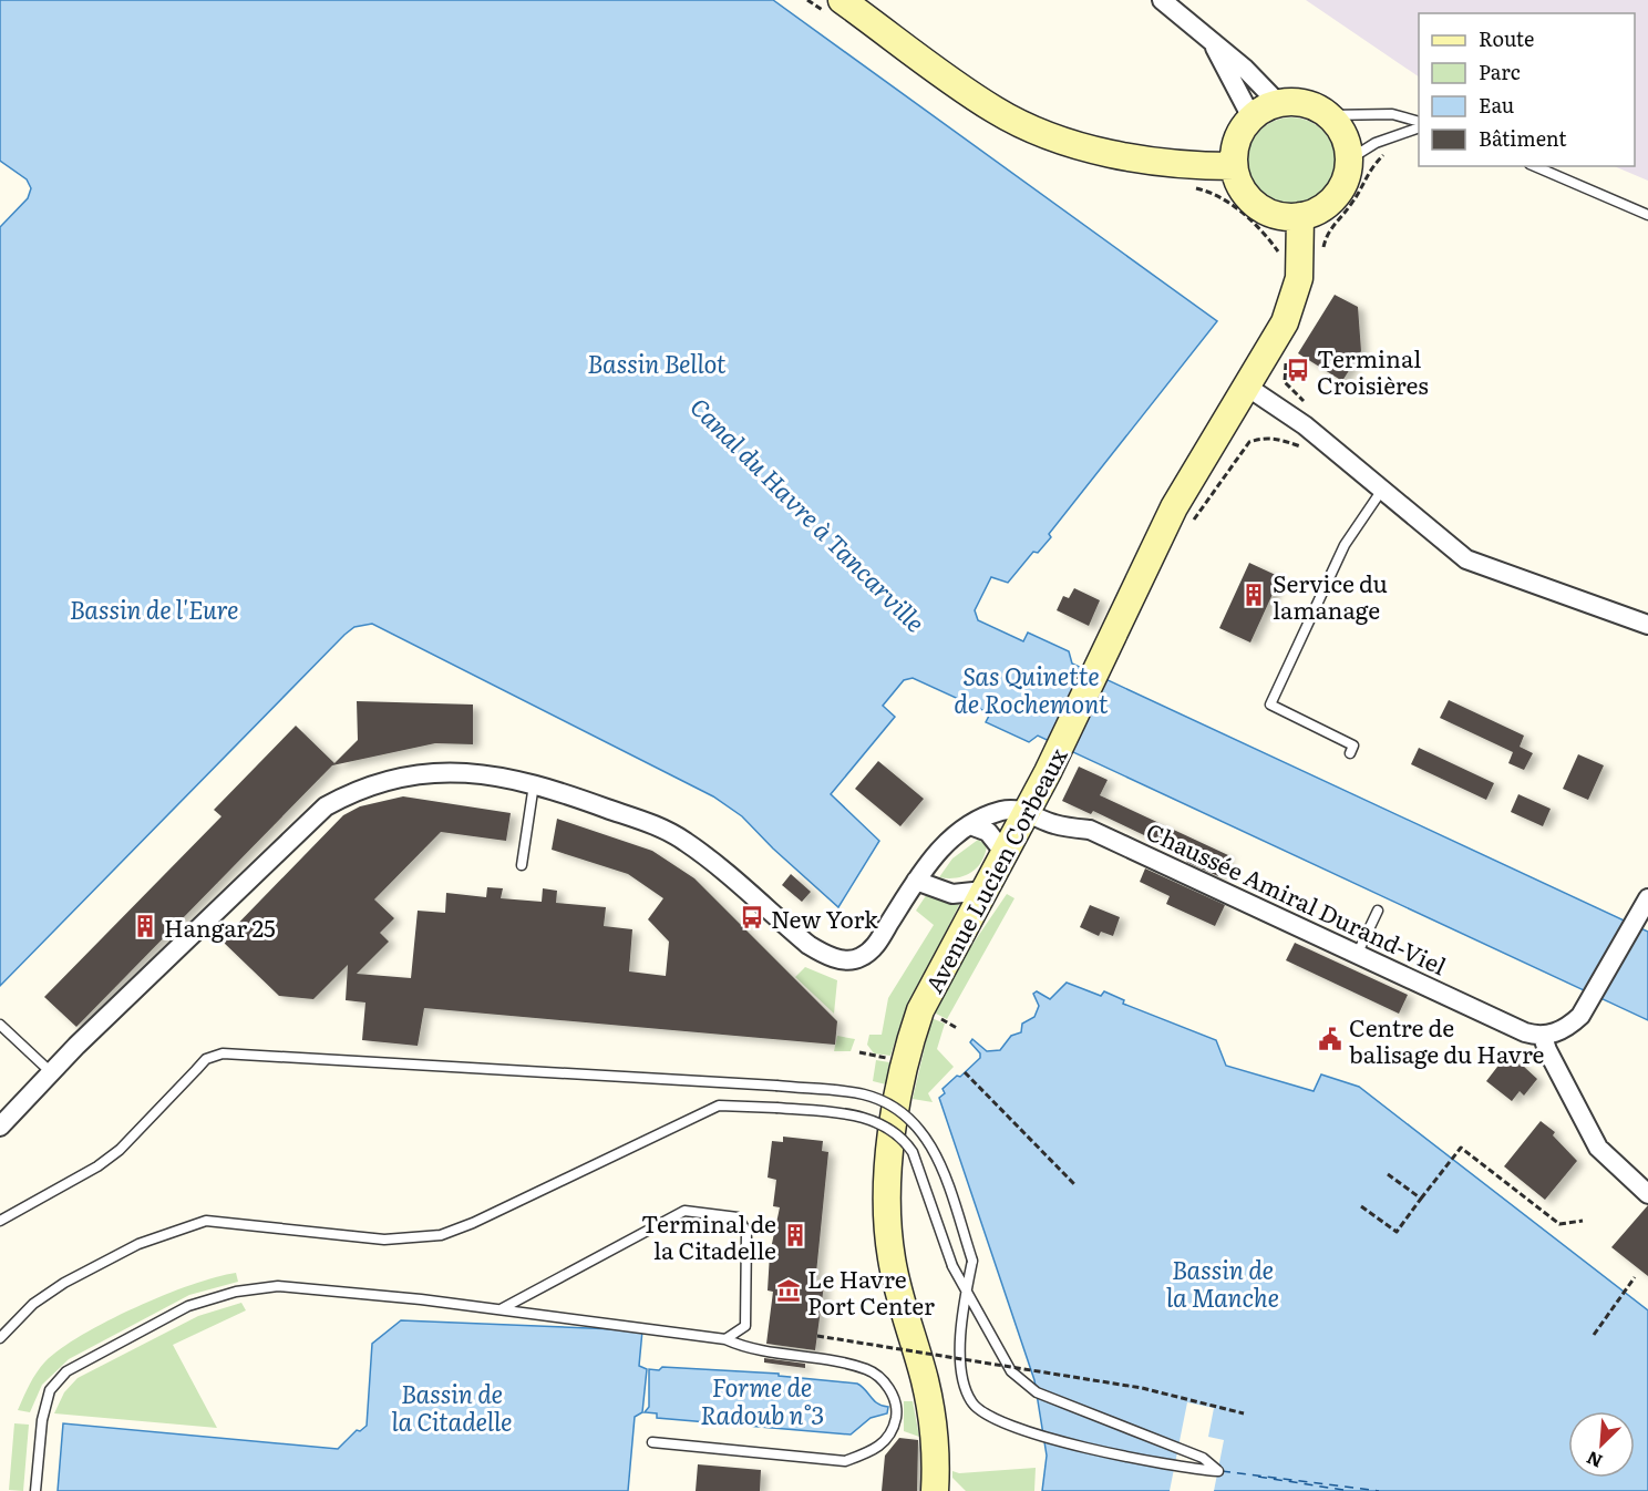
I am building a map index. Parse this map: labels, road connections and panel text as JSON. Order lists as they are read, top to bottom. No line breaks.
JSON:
{"streets":{"main road":["Avenue Lucien Corbeaux"],"street":["Chaussée Amiral Durand-Viel"]},"crossings":[["Avenue Lucien Corbeaux","Chaussée Amiral Durand-Viel"]],"water":["Bassin Bellot","Canal du Havre à Tancarville","Bassin de l'Eure","Sas Quinette de Rochemont","Bassin de la Manche","Forme de Radoub n°3","Bassin de la Citadelle"],"places":{"bus stop":["Terminal Croisières","New York"],"building":["Service du lamanage","Hangar 25","Terminal de la Citadelle"],"public building":["Centre de balisage du Havre"],"museum":["Le Havre Port Center"]},"legend":["Route","Parc","Eau","Bâtiment"],"north":"bottom left"}
